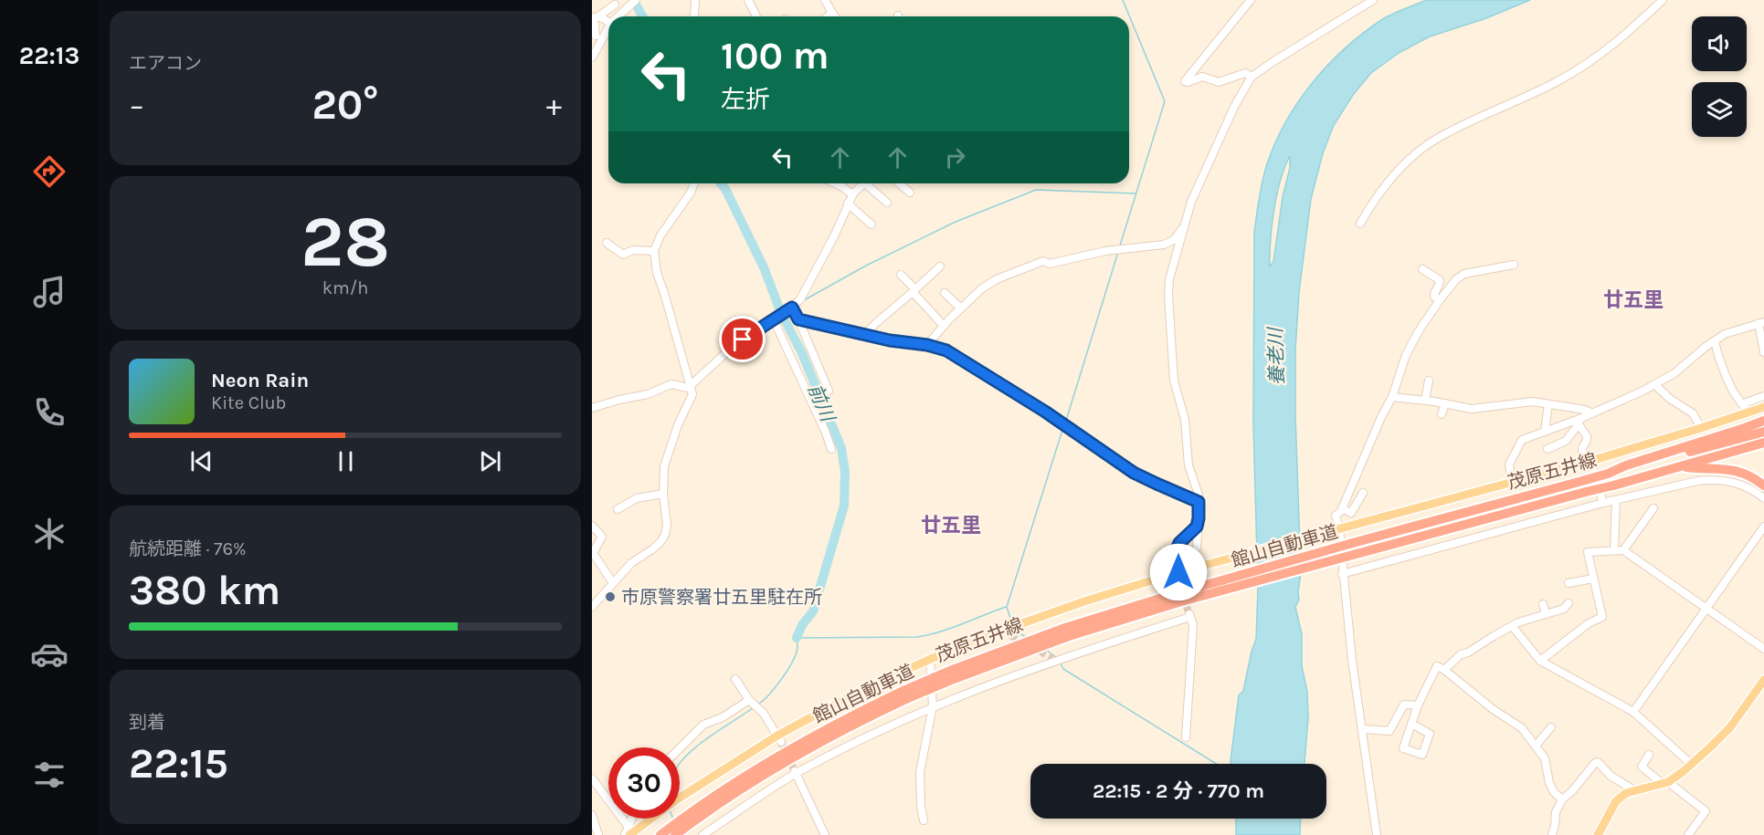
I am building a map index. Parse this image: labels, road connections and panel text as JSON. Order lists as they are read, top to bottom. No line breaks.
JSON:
{"streets":{"highway":["館山自動車道"],"main road":["茂原五井線"]},"districts":["廿五里","廿五里"],"water":["養老川","前川"],"places":["市原警察署廿五里駐在所"],"page":{"tabs":"22:13","tile":["エアコン",["28","km/h"],["航続距離 · 76%","380 km"],["到着","22:15"]],"turn":["100 m","左折"],"heat":["−","20°","+"],"song":["Neon Rain","Kite Club"],"limit":"30","trip":"22:15 · 2 分 · 770 m"}}
